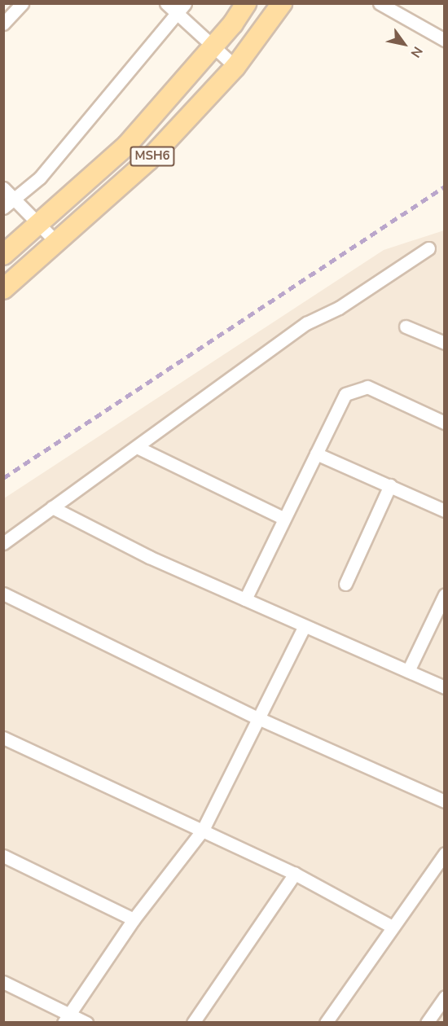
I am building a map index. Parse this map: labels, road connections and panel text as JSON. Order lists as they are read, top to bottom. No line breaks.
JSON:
{"streets":{"main road":["MSH6"]},"north":"bottom right"}
